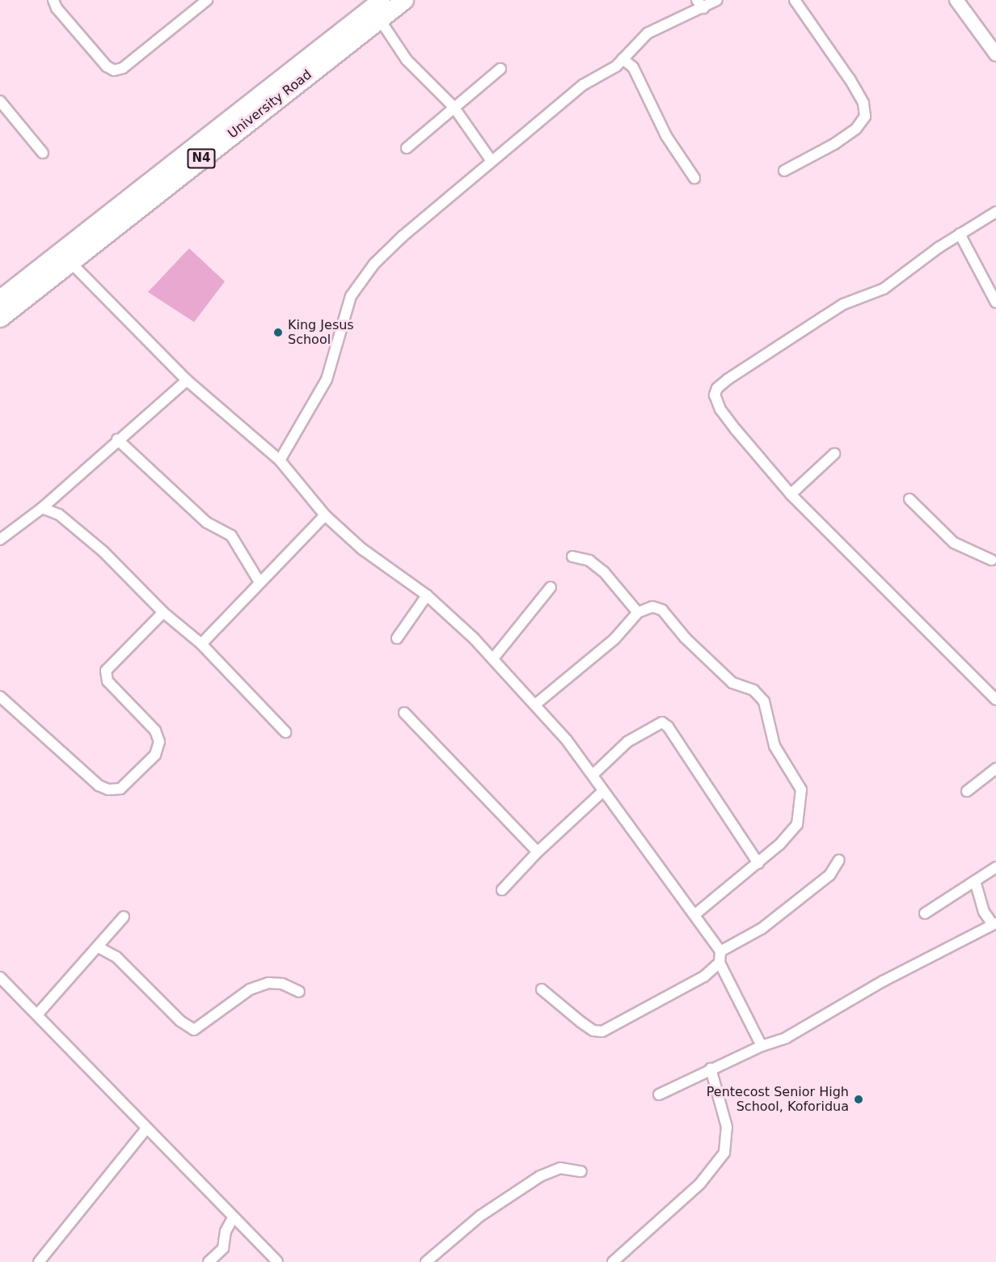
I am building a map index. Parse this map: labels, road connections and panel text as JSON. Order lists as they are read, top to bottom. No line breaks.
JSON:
{"streets":{"highway":["University Road","N4"]},"places":["King Jesus School","Pentecost Senior High School, Koforidua"]}
